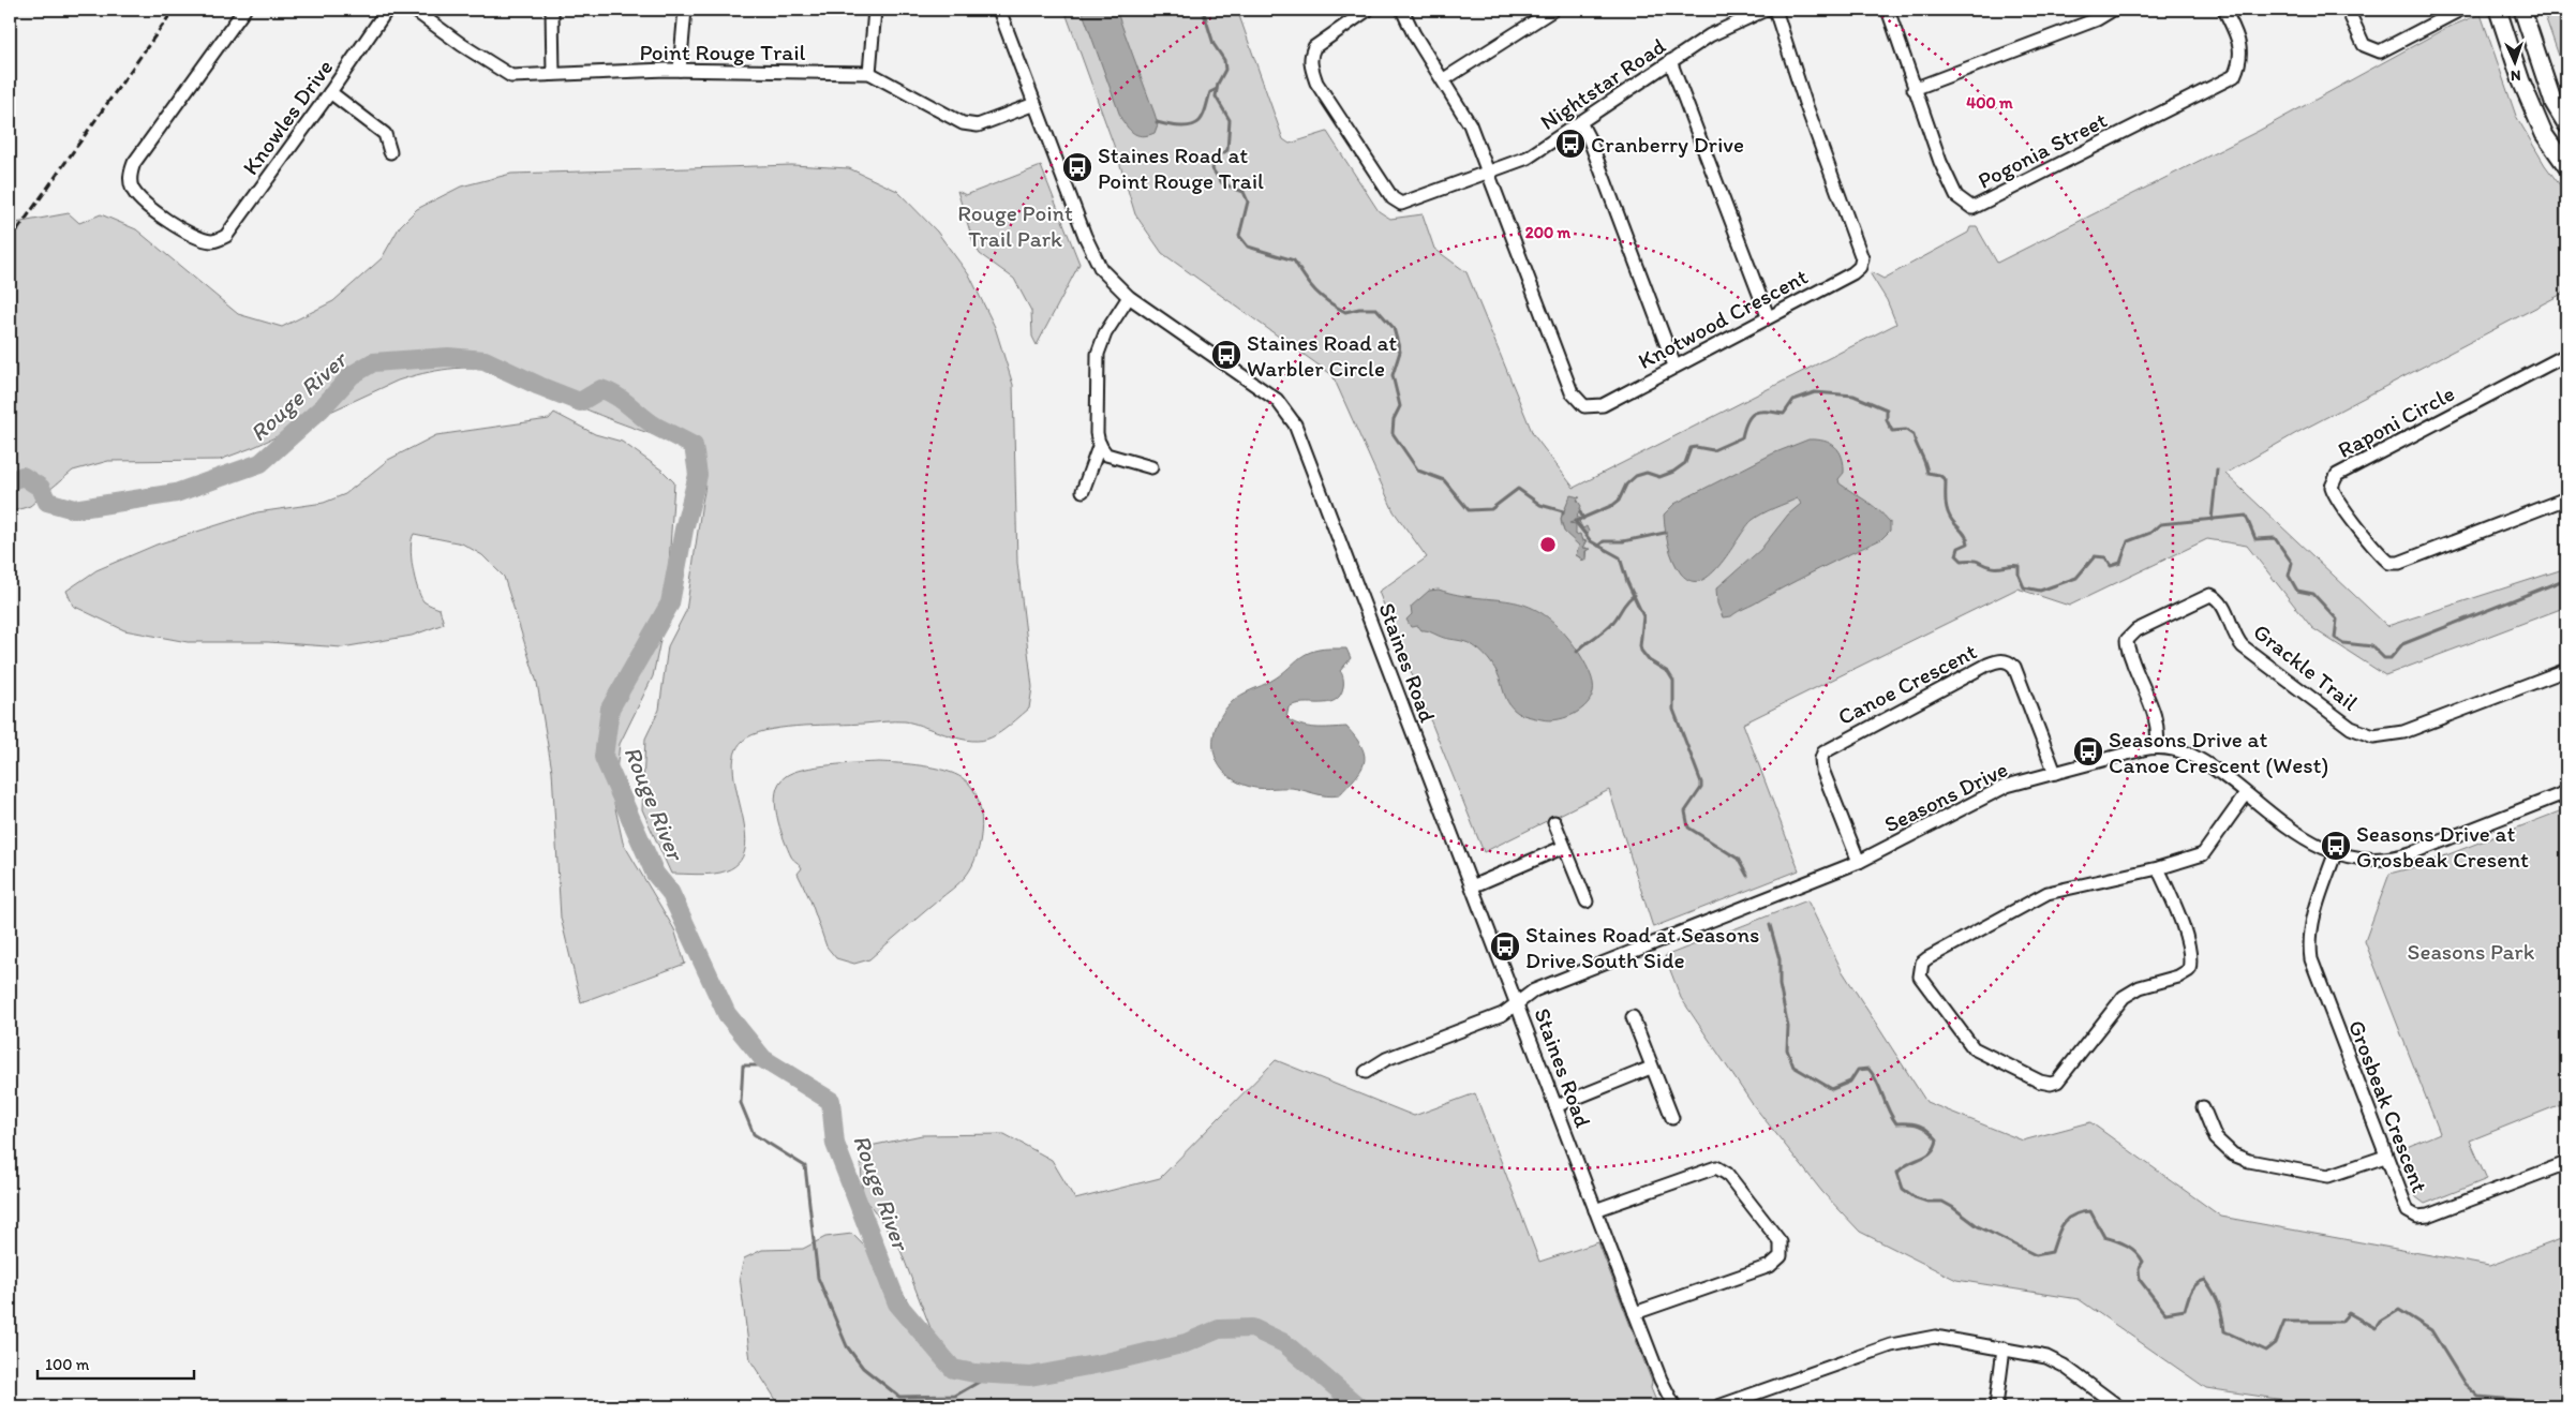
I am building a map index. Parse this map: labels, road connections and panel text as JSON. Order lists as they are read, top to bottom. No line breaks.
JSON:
{"streets":{"street":["Point Rouge Trail","Nightstar Road","Knowles Drive","Pogonia Street","Knotwood Crescent","Raponi Circle","Staines Road","Grackle Trail","Canoe Crescent","Seasons Drive","Grosbeak Crescent"]},"crossings":[["Point Rouge Trail","Staines Road"],["Nightstar Road","Knotwood Crescent"],["Staines Road","Seasons Drive"],["Grackle Trail","Seasons Drive"],["Canoe Crescent","Seasons Drive"],["Seasons Drive","Grosbeak Crescent"]],"water":["Rouge River"],"parks":["Rouge Point Trail Park","Seasons Park"],"places":{"bus stop":["Cranberry Drive","Staines Road at Point Rouge Trail","Staines Road at Warbler Circle","Seasons Drive at Canoe Crescent (West)","Seasons Drive at Grosbeak Cresent","Staines Road at Seasons Drive South Side"]},"scale_bar":"100 m","north":"bottom","rings":["400 m","200 m"]}
